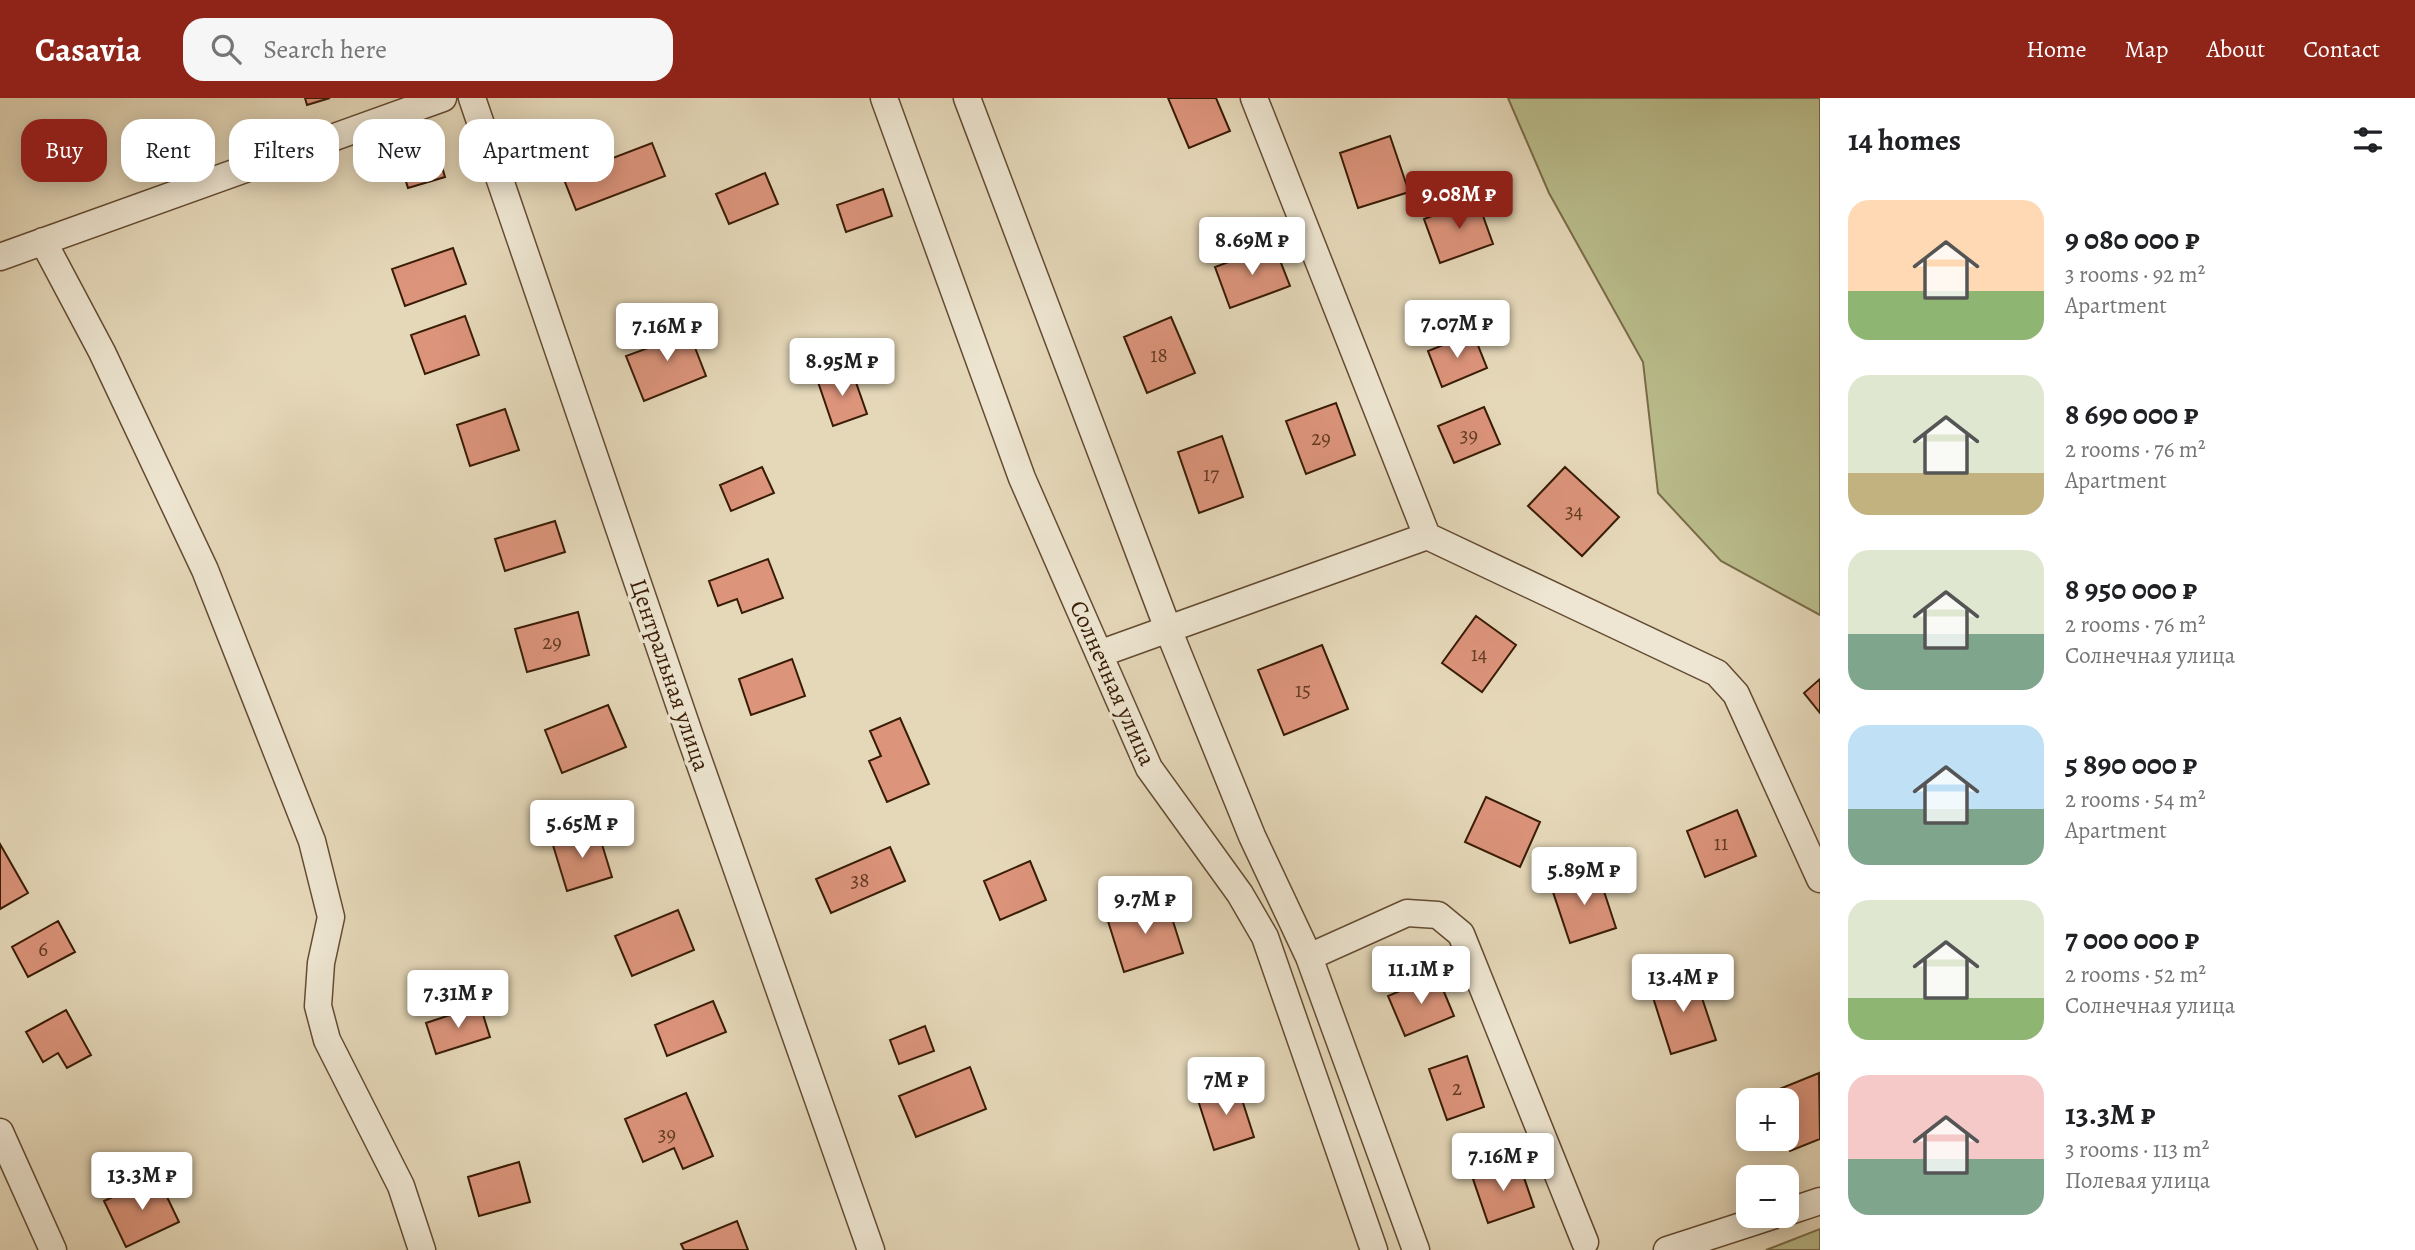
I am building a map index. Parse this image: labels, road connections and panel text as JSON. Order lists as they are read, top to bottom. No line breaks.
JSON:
{"streets":{"street":["Центральная улица","Солнечная улица"]},"house_numbers":["18","39","29","17","34","29","14","15","11","38","6","2","39"],"page":{"header":"Casavia","search":"Search here","nav":["Home","Map","About","Contact"],"heading":"14 homes","chip":["Buy","Rent","Filters","New","Apartment"],"price":["9.08M ₽","8.69M ₽","7.07M ₽","7.16M ₽","8.95M ₽","5.65M ₽","5.89M ₽","9.7M ₽","11.1M ₽","13.4M ₽","7.31M ₽","7M ₽","7.16M ₽","13.3M ₽"],"list":[{"name":"9 080 000 ₽","note":"3 rooms · 92 m² · Apartment"},{"name":"8 690 000 ₽","note":"2 rooms · 76 m² · Apartment"},{"name":"8 950 000 ₽","note":"2 rooms · 76 m² · Солнечная улица"},{"name":"5 890 000 ₽","note":"2 rooms · 54 m² · Apartment"},{"name":"7 000 000 ₽","note":"2 rooms · 52 m² · Солнечная улица"},{"name":"13.3M ₽","note":"3 rooms · 113 m² · Полевая улица"}],"map_buttons":["+","−"]}}
